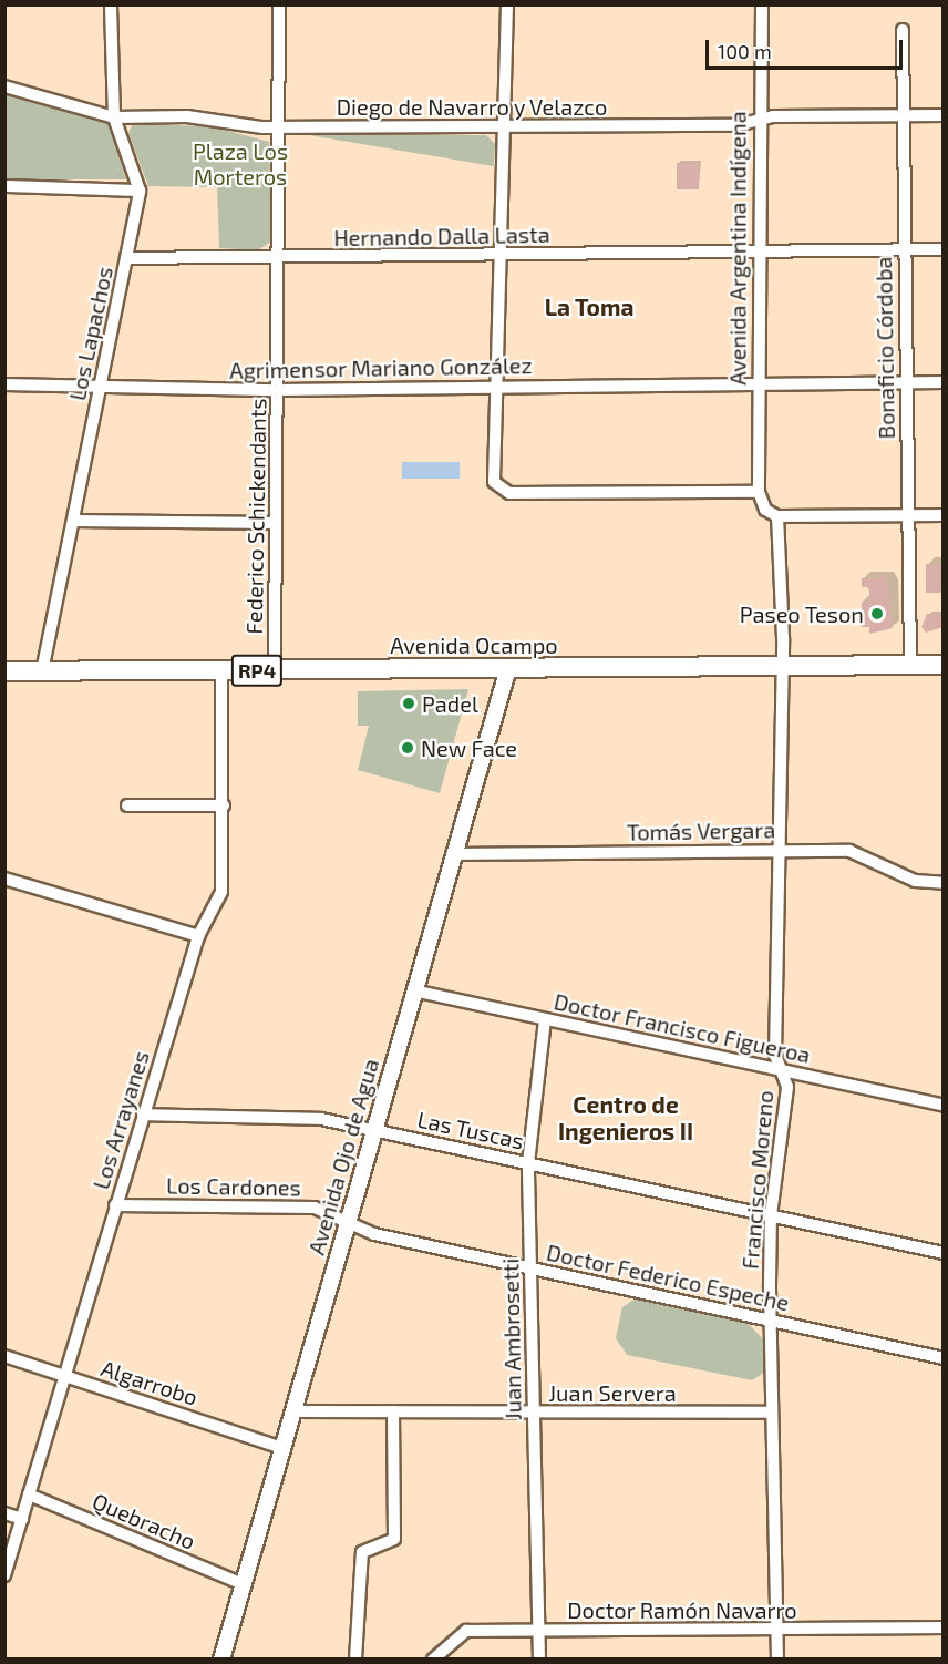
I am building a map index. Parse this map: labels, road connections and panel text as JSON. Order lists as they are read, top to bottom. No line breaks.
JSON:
{"streets":{"main road":["Avenida Ocampo","RP4","Avenida Ojo de Agua"],"street":["Diego de Navarro y Velazco","Hernando Dalla Lasta","Avenida Argentina Indígena","Los Lapachos","Bonaficio Córdoba","Agrimensor Mariano González","Federico Schickendants","Tomás Vergara","Doctor Francisco Figueroa","Los Arrayanes","Las Tuscas","Francisco Moreno","Los Cardones","Doctor Federico Espeche","Juan Ambrosetti","Algarrobo","Juan Servera","Quebracho","Doctor Ramón Navarro"]},"crossings":[["Diego de Navarro y Velazco","Avenida Argentina Indígena"],["Diego de Navarro y Velazco","Bonaficio Córdoba"],["Diego de Navarro y Velazco","Federico Schickendants"],["Hernando Dalla Lasta","Avenida Argentina Indígena"],["Hernando Dalla Lasta","Los Lapachos"],["Hernando Dalla Lasta","Bonaficio Córdoba"],["Hernando Dalla Lasta","Federico Schickendants"],["Avenida Argentina Indígena","Agrimensor Mariano González"],["Los Lapachos","Agrimensor Mariano González"],["Los Lapachos","Avenida Ocampo"],["Bonaficio Córdoba","Agrimensor Mariano González"],["Bonaficio Córdoba","Avenida Ocampo"],["Agrimensor Mariano González","Federico Schickendants"],["Federico Schickendants","Avenida Ocampo"],["Avenida Ocampo","Los Arrayanes"],["Avenida Ocampo","Avenida Ojo de Agua"],["Avenida Ocampo","Francisco Moreno"],["Tomás Vergara","Avenida Ojo de Agua"],["Tomás Vergara","Francisco Moreno"],["Doctor Francisco Figueroa","Avenida Ojo de Agua"],["Doctor Francisco Figueroa","Francisco Moreno"],["Doctor Francisco Figueroa","Juan Ambrosetti"],["Los Arrayanes","Las Tuscas"],["Los Arrayanes","Los Cardones"],["Los Arrayanes","Algarrobo"],["Los Arrayanes","Quebracho"],["Las Tuscas","Avenida Ojo de Agua"],["Las Tuscas","Francisco Moreno"],["Las Tuscas","Juan Ambrosetti"],["Avenida Ojo de Agua","Los Cardones"],["Avenida Ojo de Agua","Doctor Federico Espeche"],["Avenida Ojo de Agua","Algarrobo"],["Avenida Ojo de Agua","Juan Servera"],["Avenida Ojo de Agua","Quebracho"],["Francisco Moreno","Doctor Federico Espeche"],["Francisco Moreno","Juan Servera"],["Francisco Moreno","Doctor Ramón Navarro"],["Los Cardones","Doctor Federico Espeche"],["Doctor Federico Espeche","Juan Ambrosetti"],["Juan Ambrosetti","Juan Servera"],["Juan Ambrosetti","Doctor Ramón Navarro"]],"districts":["La Toma","Centro de Ingenieros II"],"parks":["Plaza Los Morteros"],"places":["Paseo Teson","Padel","New Face"],"scale_bar":"100 m"}
